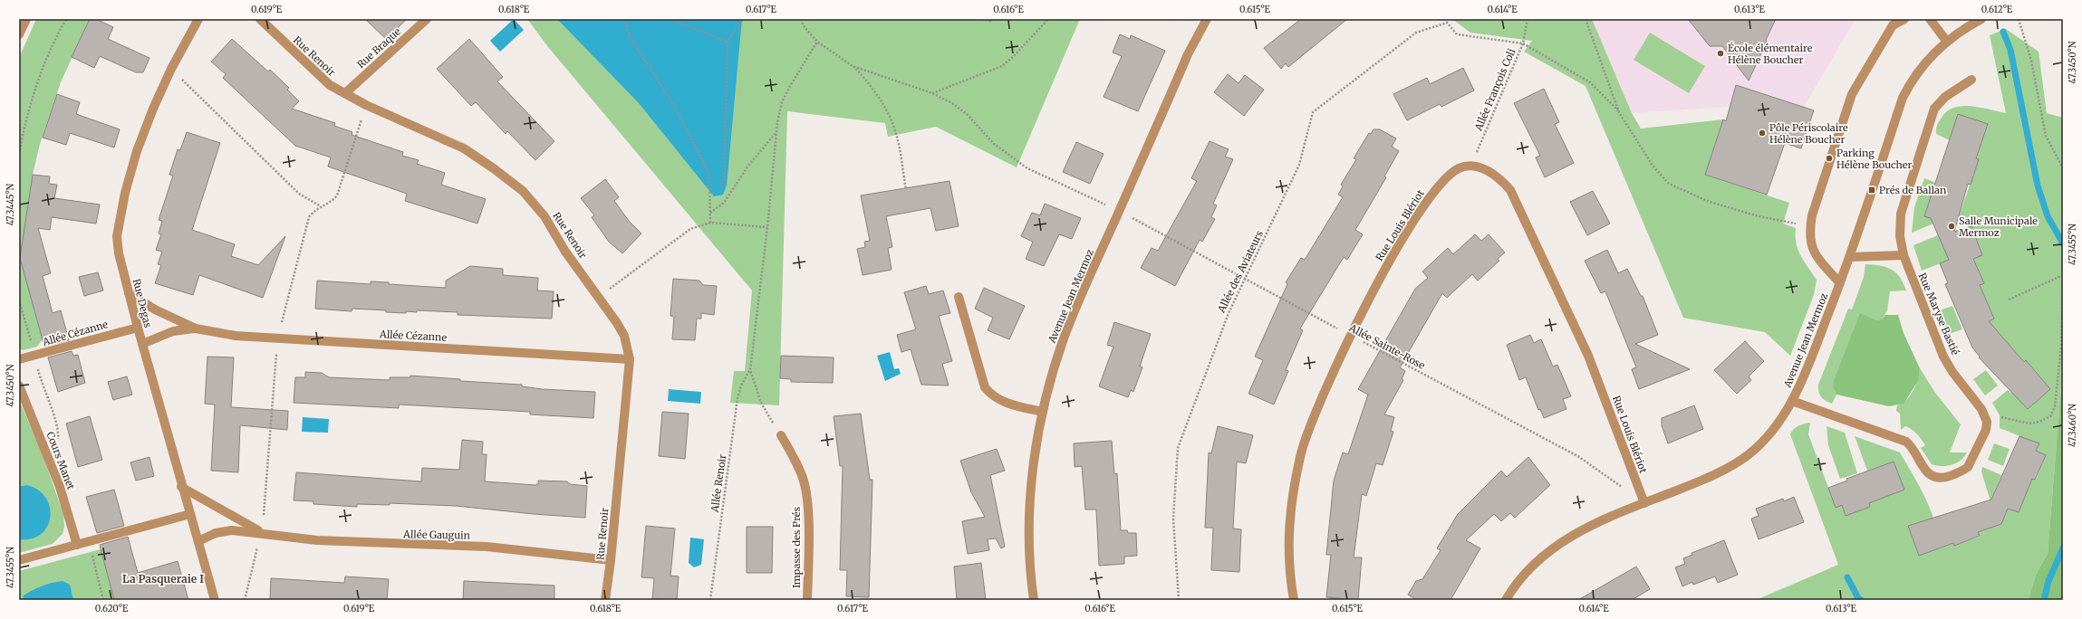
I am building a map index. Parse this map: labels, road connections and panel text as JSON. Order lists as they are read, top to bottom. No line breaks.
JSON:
{"streets":{"street":["Rue Braque","Rue Renoir","Rue Louis Blériot","Avenue Jean Mermoz","Rue Degas","Rue Maryse Bastié","Allée Cézanne","Cours Manet","Allée Gauguin","Impasse des Prés"],"path":["Allée François Coli","Allée des Aviateurs","Allée Sainte-Rose","Allée Renoir"]},"crossings":[["Rue Braque","Rue Renoir"],["Rue Renoir","Allée Cézanne"],["Rue Renoir","Allée Gauguin"],["Allée François Coli","Rue Louis Blériot"],["Rue Louis Blériot","Avenue Jean Mermoz"],["Rue Louis Blériot","Allée Sainte-Rose"],["Allée des Aviateurs","Allée Sainte-Rose"],["Avenue Jean Mermoz","Allée Sainte-Rose"],["Rue Degas","Allée Cézanne"],["Rue Degas","Allée Gauguin"]],"districts":["La Pasqueraie I"],"places":{"other":["École élémentaire Hélène Boucher","Pôle Périscolaire Hélène Boucher","Parking Hélène Boucher","Salle Municipale Mermoz"],"transit":["Prés de Ballan"]},"coordinates":["0.619°E","0.618°E","0.617°E","0.616°E","0.615°E","0.614°E","0.613°E","0.612°E","47.3450°N","47.3445°N","47.3455°N","47.3460°N","0.620°E"]}
